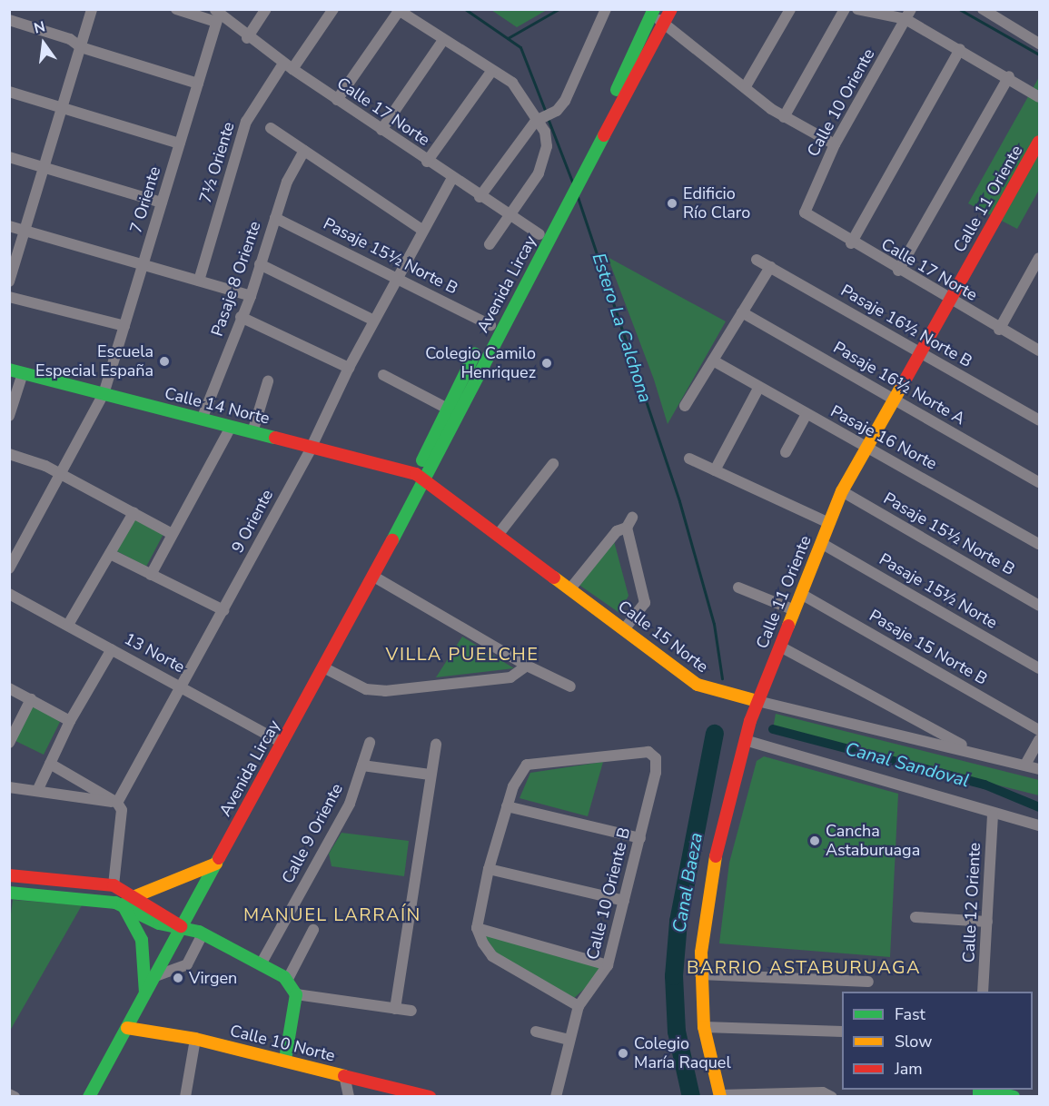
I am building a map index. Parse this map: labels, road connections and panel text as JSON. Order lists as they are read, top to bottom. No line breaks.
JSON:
{"streets":{"main road":["Calle 11 Oriente","Avenida Lircay","Calle 14 Norte","Calle 15 Norte","Calle 10 Norte"],"street":["Calle 10 Oriente","Calle 17 Norte","7½ Oriente","7 Oriente","Pasaje 15½ Norte B","Pasaje 8 Oriente","Pasaje 16½ Norte B","Pasaje 16½ Norte A","Pasaje 16 Norte","9 Oriente","Pasaje 15½ Norte","Pasaje 15 Norte B","13 Norte","Calle 9 Oriente","Calle 10 Oriente B","Calle 12 Oriente"]},"crossings":[["Calle 10 Oriente","Calle 17 Norte"],["Calle 17 Norte","7½ Oriente"],["Calle 17 Norte","Calle 11 Oriente"],["Calle 17 Norte","7 Oriente"],["Calle 17 Norte","Avenida Lircay"],["Calle 17 Norte","9 Oriente"],["Calle 11 Oriente","Pasaje 15½ Norte B"],["Calle 11 Oriente","Pasaje 16½ Norte B"],["Calle 11 Oriente","Pasaje 16½ Norte A"],["Calle 11 Oriente","Pasaje 16 Norte"],["Calle 11 Oriente","Pasaje 15½ Norte"],["Calle 11 Oriente","Calle 15 Norte"],["Calle 11 Oriente","Pasaje 15 Norte B"],["7 Oriente","Calle 14 Norte"],["Pasaje 15½ Norte B","Pasaje 8 Oriente"],["Pasaje 15½ Norte B","Avenida Lircay"],["Pasaje 15½ Norte B","9 Oriente"],["Pasaje 8 Oriente","Calle 14 Norte"],["Avenida Lircay","Calle 14 Norte"],["Avenida Lircay","Calle 15 Norte"],["Avenida Lircay","13 Norte"],["Avenida Lircay","Calle 10 Norte"],["Calle 14 Norte","9 Oriente"],["Calle 14 Norte","Calle 15 Norte"],["9 Oriente","13 Norte"]],"districts":["VILLA PUELCHE","MANUEL LARRAÍN","BARRIO ASTABURUAGA"],"water":["Estero La Calchona","Canal Sandoval","Canal Baeza"],"places":["Edificio Río Claro","Escuela Especial España","Colegio Camilo Henriquez","Cancha Astaburuaga","Virgen","Colegio María Raquel"],"legend":["Fast","Slow","Jam"],"north":"top"}
